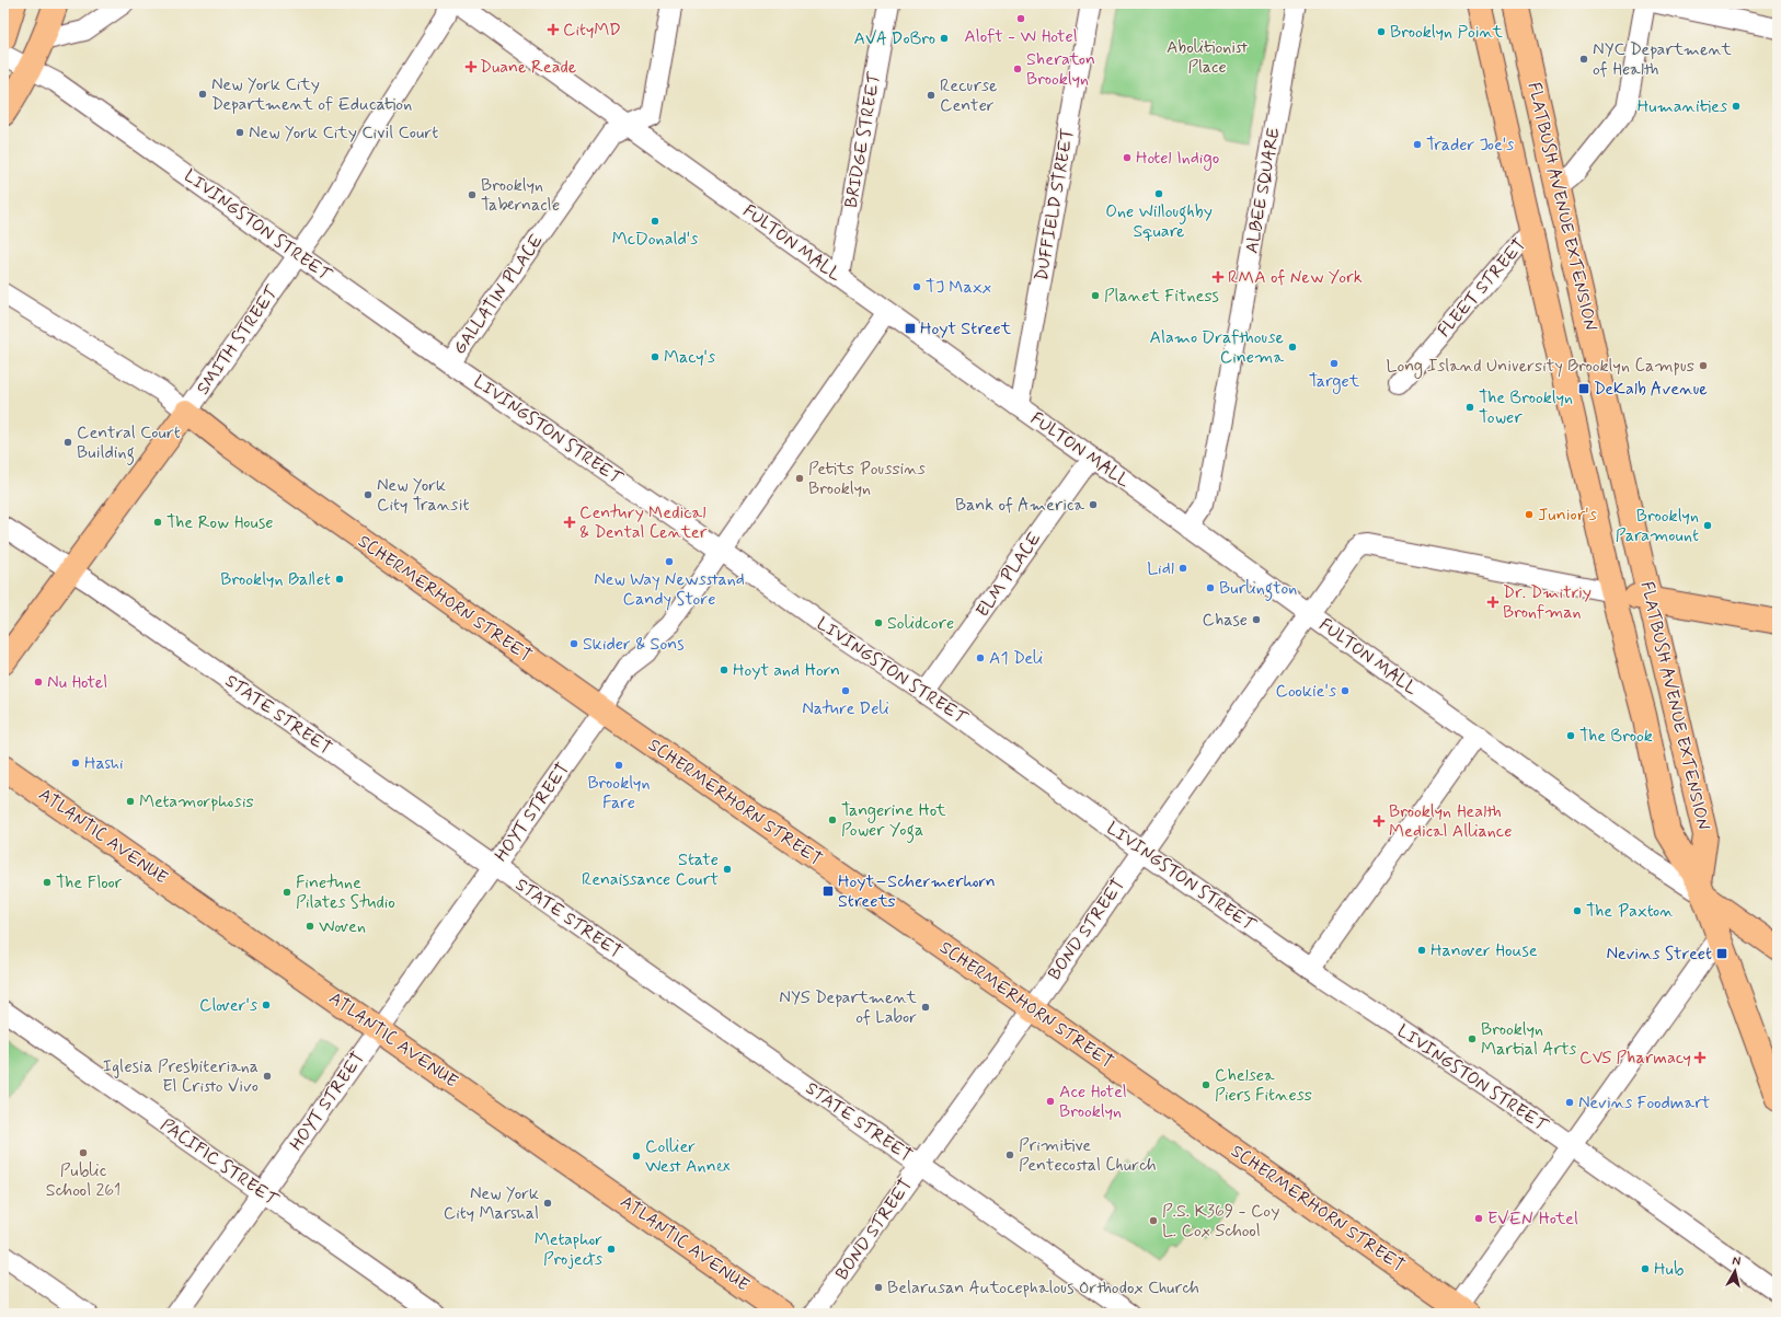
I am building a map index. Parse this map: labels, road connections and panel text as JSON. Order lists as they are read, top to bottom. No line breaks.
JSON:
{"streets":{"main road":["FLATBUSH AVENUE EXTENSION","SMITH STREET","SCHERMERHORN STREET","ATLANTIC AVENUE"],"street":["BRIDGE STREET","ALBEE SQUARE","DUFFIELD STREET","LIVINGSTON STREET","FULTON MALL","FLEET STREET","GALLATIN PLACE","ELM PLACE","STATE STREET","HOYT STREET","BOND STREET","PACIFIC STREET"]},"crossings":[["BRIDGE STREET","FULTON MALL"],["ALBEE SQUARE","FULTON MALL"],["DUFFIELD STREET","FULTON MALL"],["FLATBUSH AVENUE EXTENSION","FULTON MALL"],["FLATBUSH AVENUE EXTENSION","FLEET STREET"],["FLATBUSH AVENUE EXTENSION","BOND STREET"],["LIVINGSTON STREET","GALLATIN PLACE"],["LIVINGSTON STREET","SMITH STREET"],["LIVINGSTON STREET","ELM PLACE"],["LIVINGSTON STREET","HOYT STREET"],["LIVINGSTON STREET","BOND STREET"],["FULTON MALL","GALLATIN PLACE"],["FULTON MALL","ELM PLACE"],["FULTON MALL","HOYT STREET"],["FULTON MALL","BOND STREET"],["SMITH STREET","SCHERMERHORN STREET"],["SMITH STREET","STATE STREET"],["SCHERMERHORN STREET","HOYT STREET"],["SCHERMERHORN STREET","BOND STREET"],["STATE STREET","HOYT STREET"],["STATE STREET","BOND STREET"],["HOYT STREET","ATLANTIC AVENUE"],["HOYT STREET","PACIFIC STREET"]],"parks":["Abolitionist Place"],"places":{"other":["Aloft - W Hotel","Brooklyn Point","AVA DoBro","NYC Department of Health","Sheraton Brooklyn","New York City Department of Education","Recurse Center","Humanities","New York City Civil Court","Trader Joe's","Hotel Indigo","One Willoughby Square","Brooklyn Tabernacle","McDonald's","TJ Maxx","Planet Fitness","Alamo Drafthouse Cinema","Macy's","Target","Long Island University Brooklyn Campus","The Brooklyn Tower","Central Court Building","Petits Poussins Brooklyn","New York City Transit","Bank of America","Junior's","The Row House","Brooklyn Paramount","New Way Newsstand Candy Store","Lidl","Brooklyn Ballet","Burlington","Chase","Solidcore","Skider & Sons","A1 Deli","Hoyt and Horn","Nu Hotel","Nature Deli","Cookie's","The Brook","Hashi","Brooklyn Fare","Metamorphosis","Tangerine Hot Power Yoga","State Renaissance Court","The Floor","Finetune Pilates Studio","The Paxton","Woven","Hanover House","Clover's","NYS Department of Labor","Brooklyn Martial Arts","Iglesia Presbiteriana El Cristo Vivo","Chelsea Piers Fitness","Ace Hotel Brooklyn","Nevins Foodmart","Public School 261","Primitive Pentecostal Church","Collier West Annex","New York City Marshal","EVEN Hotel","P.S. K369 - Coy L. Cox School","Metaphor Projects","Hub","Belarusan Autocephalous Orthodox Church"],"health":["CityMD","Duane Reade","RMA of New York","Century Medical & Dental Center","Dr. Dmitriy Bronfman","Brooklyn Health Medical Alliance","CVS Pharmacy"],"transit":["Hoyt Street","DeKalb Avenue","Hoyt–Schermerhorn Streets","Nevins Street"]},"north":"top"}
